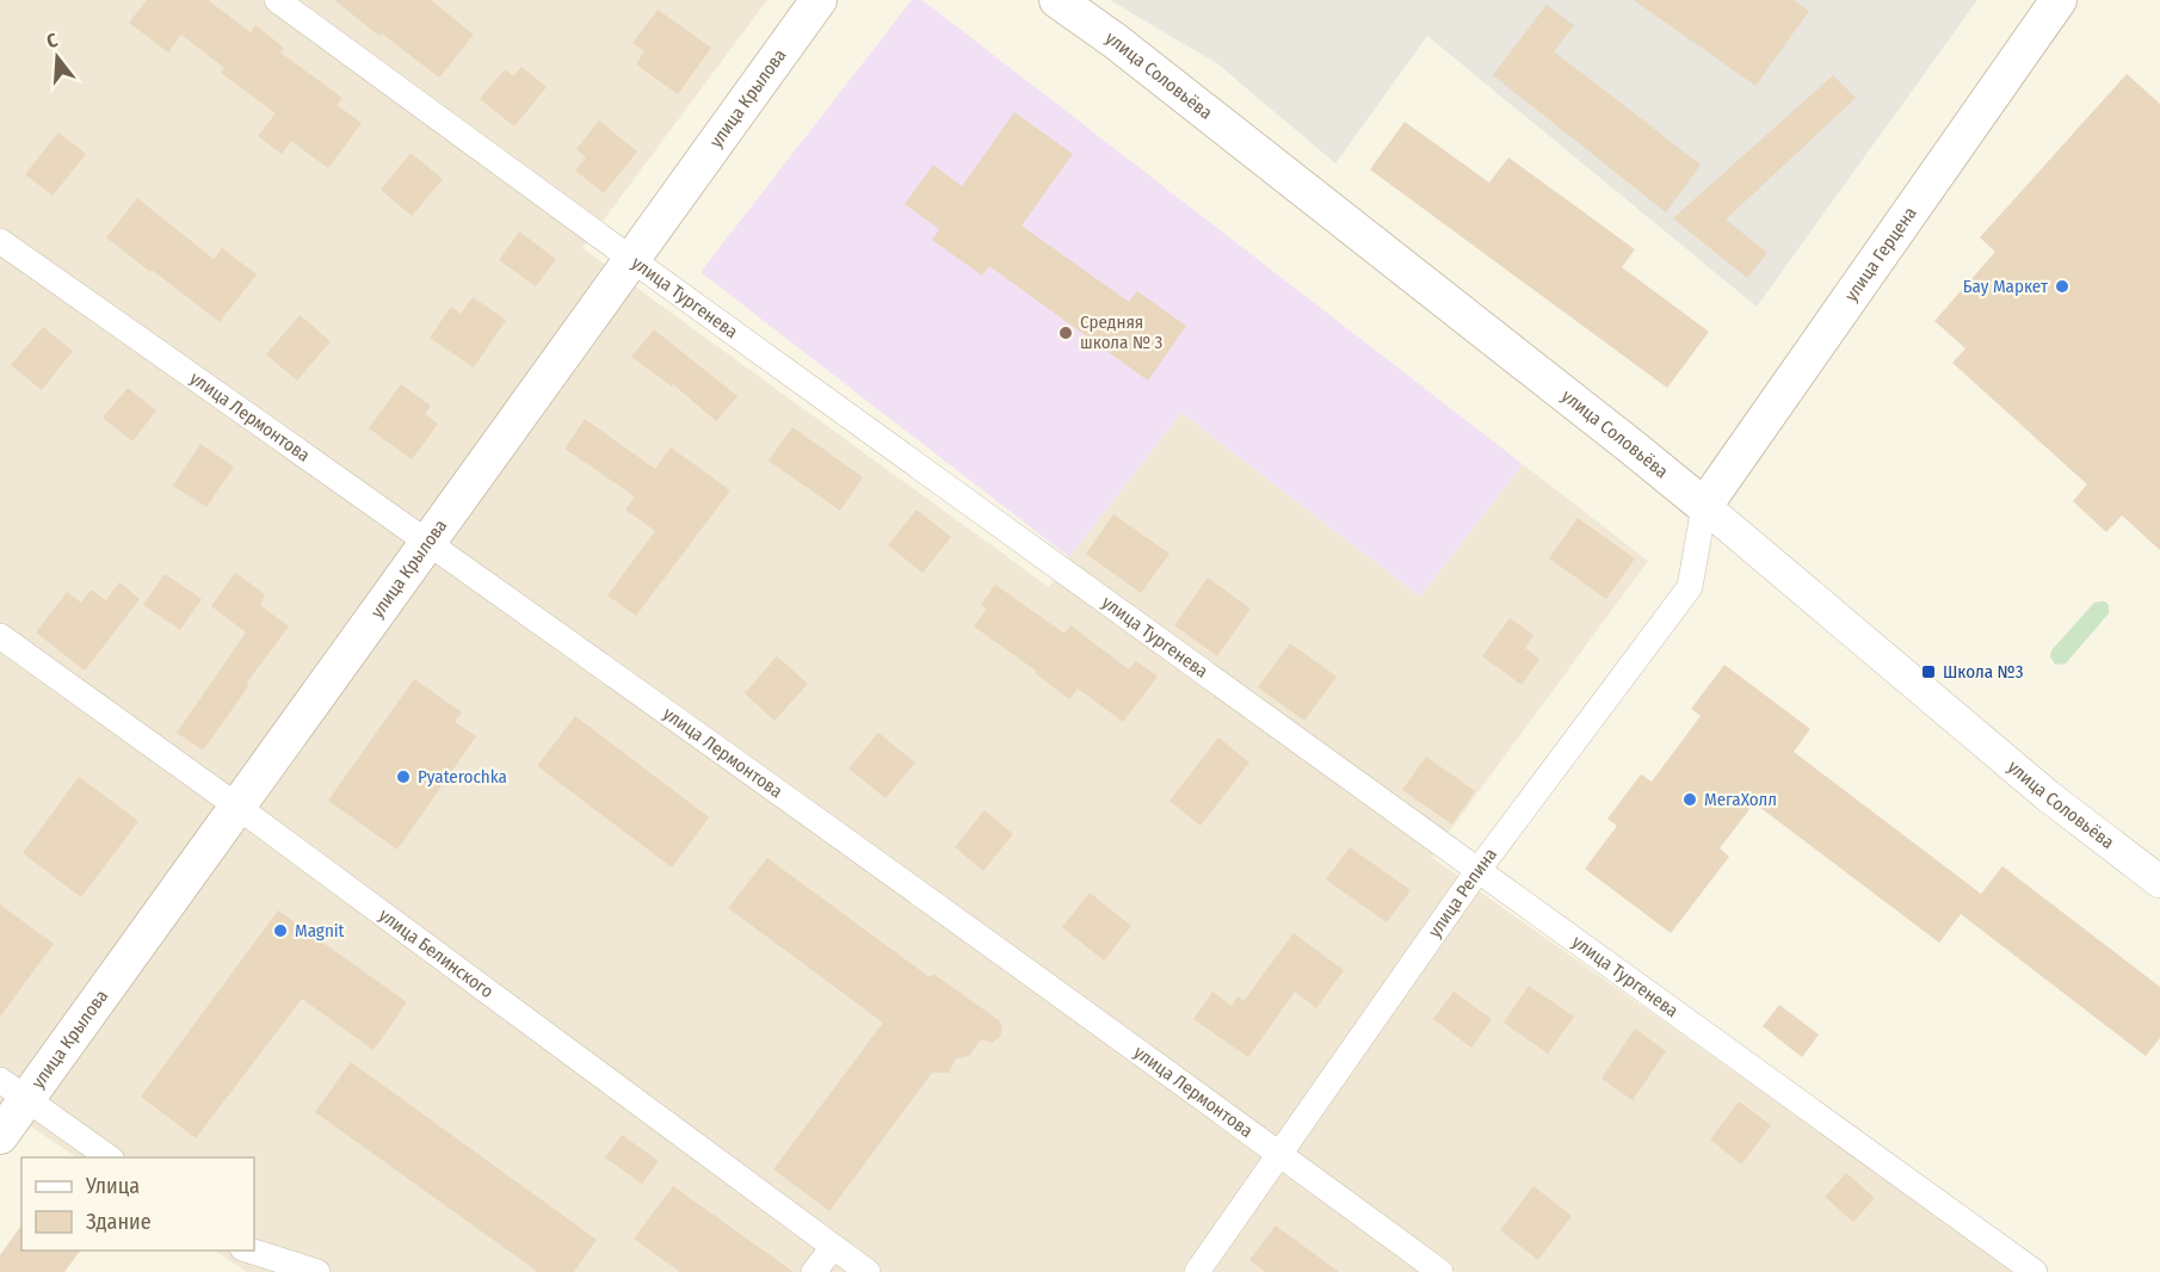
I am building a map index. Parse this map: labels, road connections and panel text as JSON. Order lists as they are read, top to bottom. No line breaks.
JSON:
{"streets":{"main road":["улица Соловьёва","улица Крылова","улица Герцена"],"street":["улица Тургенева","улица Лермонтова","улица Репина","улица Белинского"]},"crossings":[["улица Соловьёва","улица Герцена"],["улица Соловьёва","улица Репина"],["улица Крылова","улица Тургенева"],["улица Крылова","улица Лермонтова"],["улица Крылова","улица Белинского"],["улица Герцена","улица Репина"],["улица Тургенева","улица Репина"],["улица Лермонтова","улица Репина"]],"places":{"other":["Бау Маркет","Средняя школа № 3","Pyaterochka","МегаХолл","Magnit"],"transit":["Школа №3"]},"legend":["Улица","Здание"],"north":"top"}
